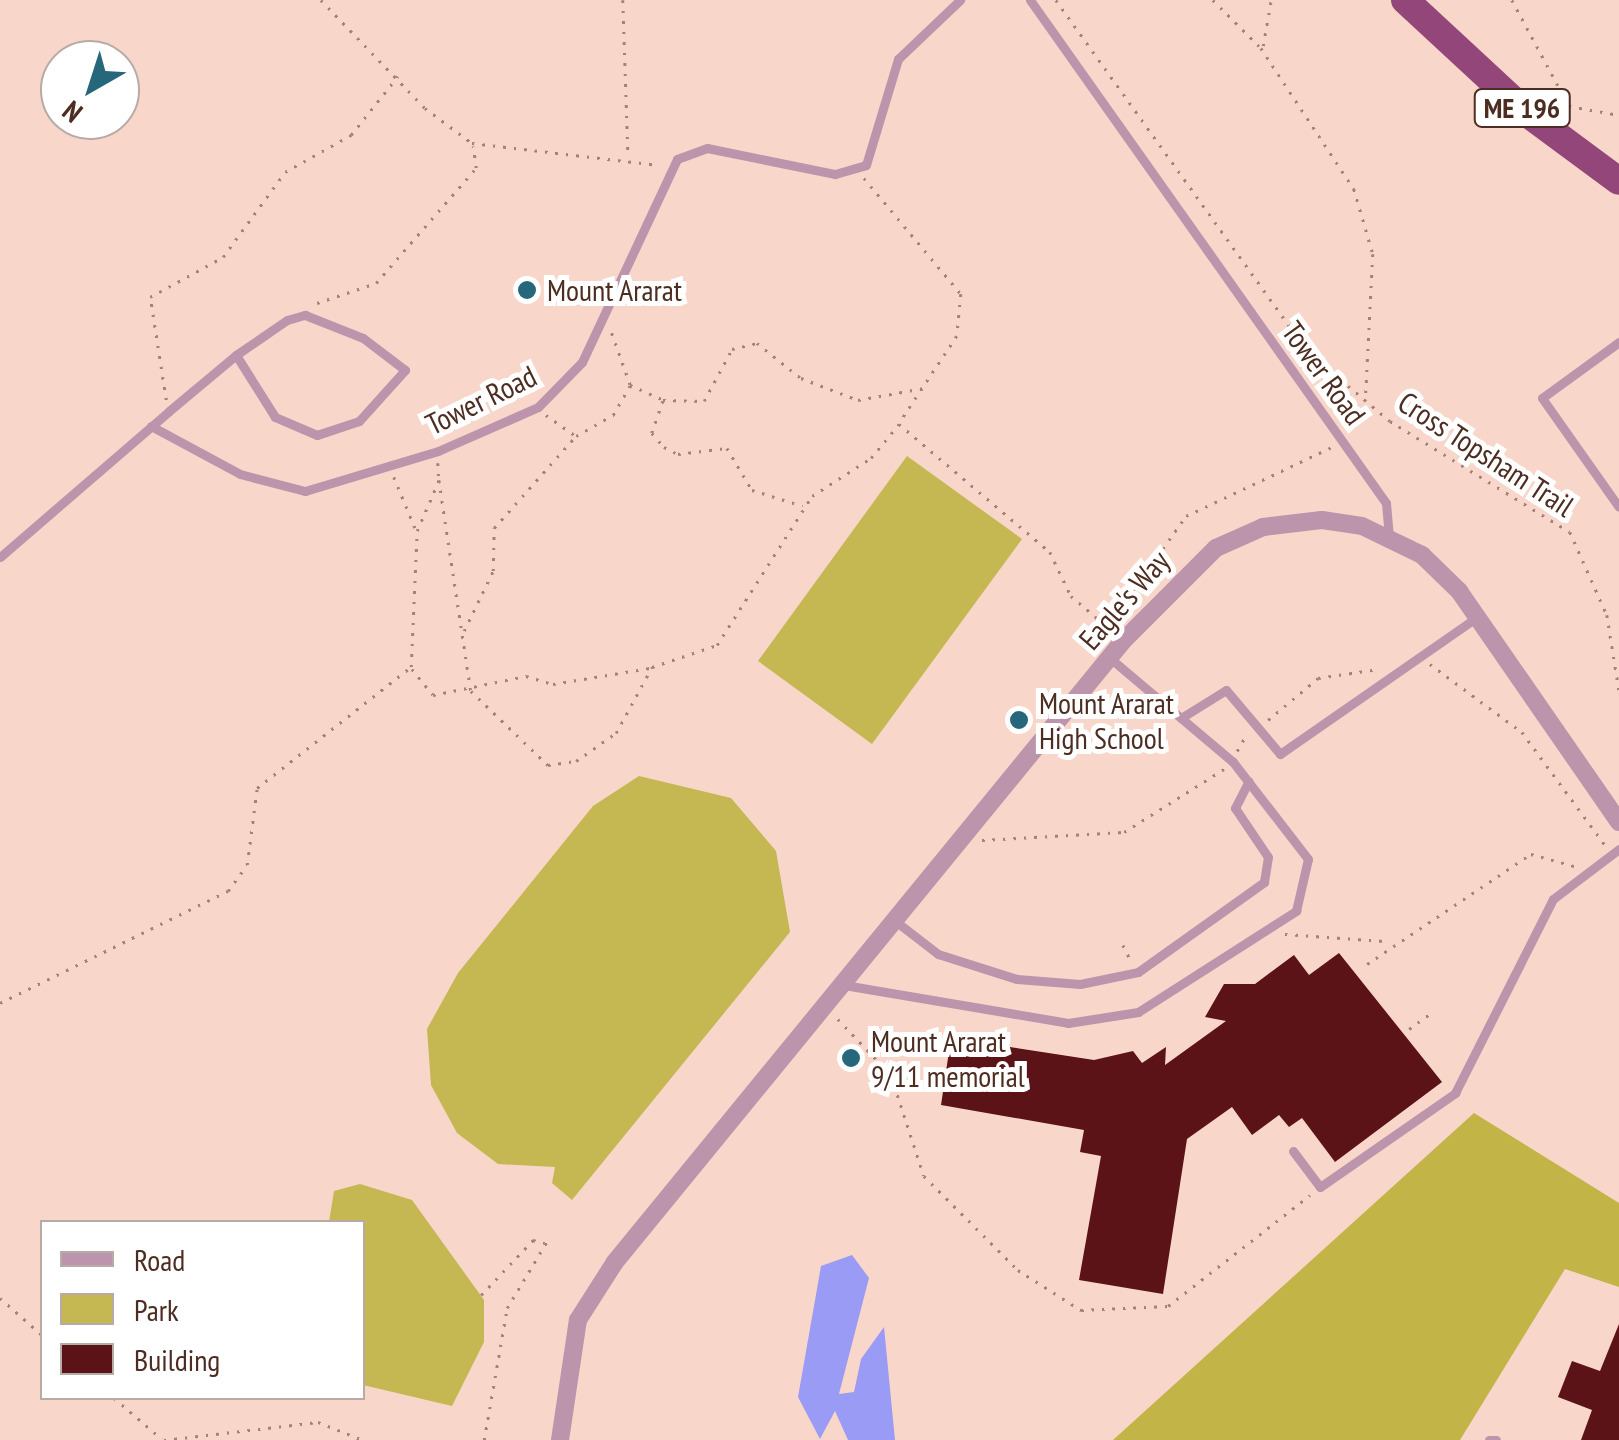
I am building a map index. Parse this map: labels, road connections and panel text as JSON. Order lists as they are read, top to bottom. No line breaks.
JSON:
{"streets":{"highway":["ME 196"],"street":["Eagle's Way"],"lane":["Tower Road"],"path":["Cross Topsham Trail"]},"crossings":[["Tower Road","Eagle's Way"]],"places":["Mount Ararat","Mount Ararat High School","Mount Ararat 9/11 memorial"],"legend":["Road","Park","Building"],"north":"bottom left"}
